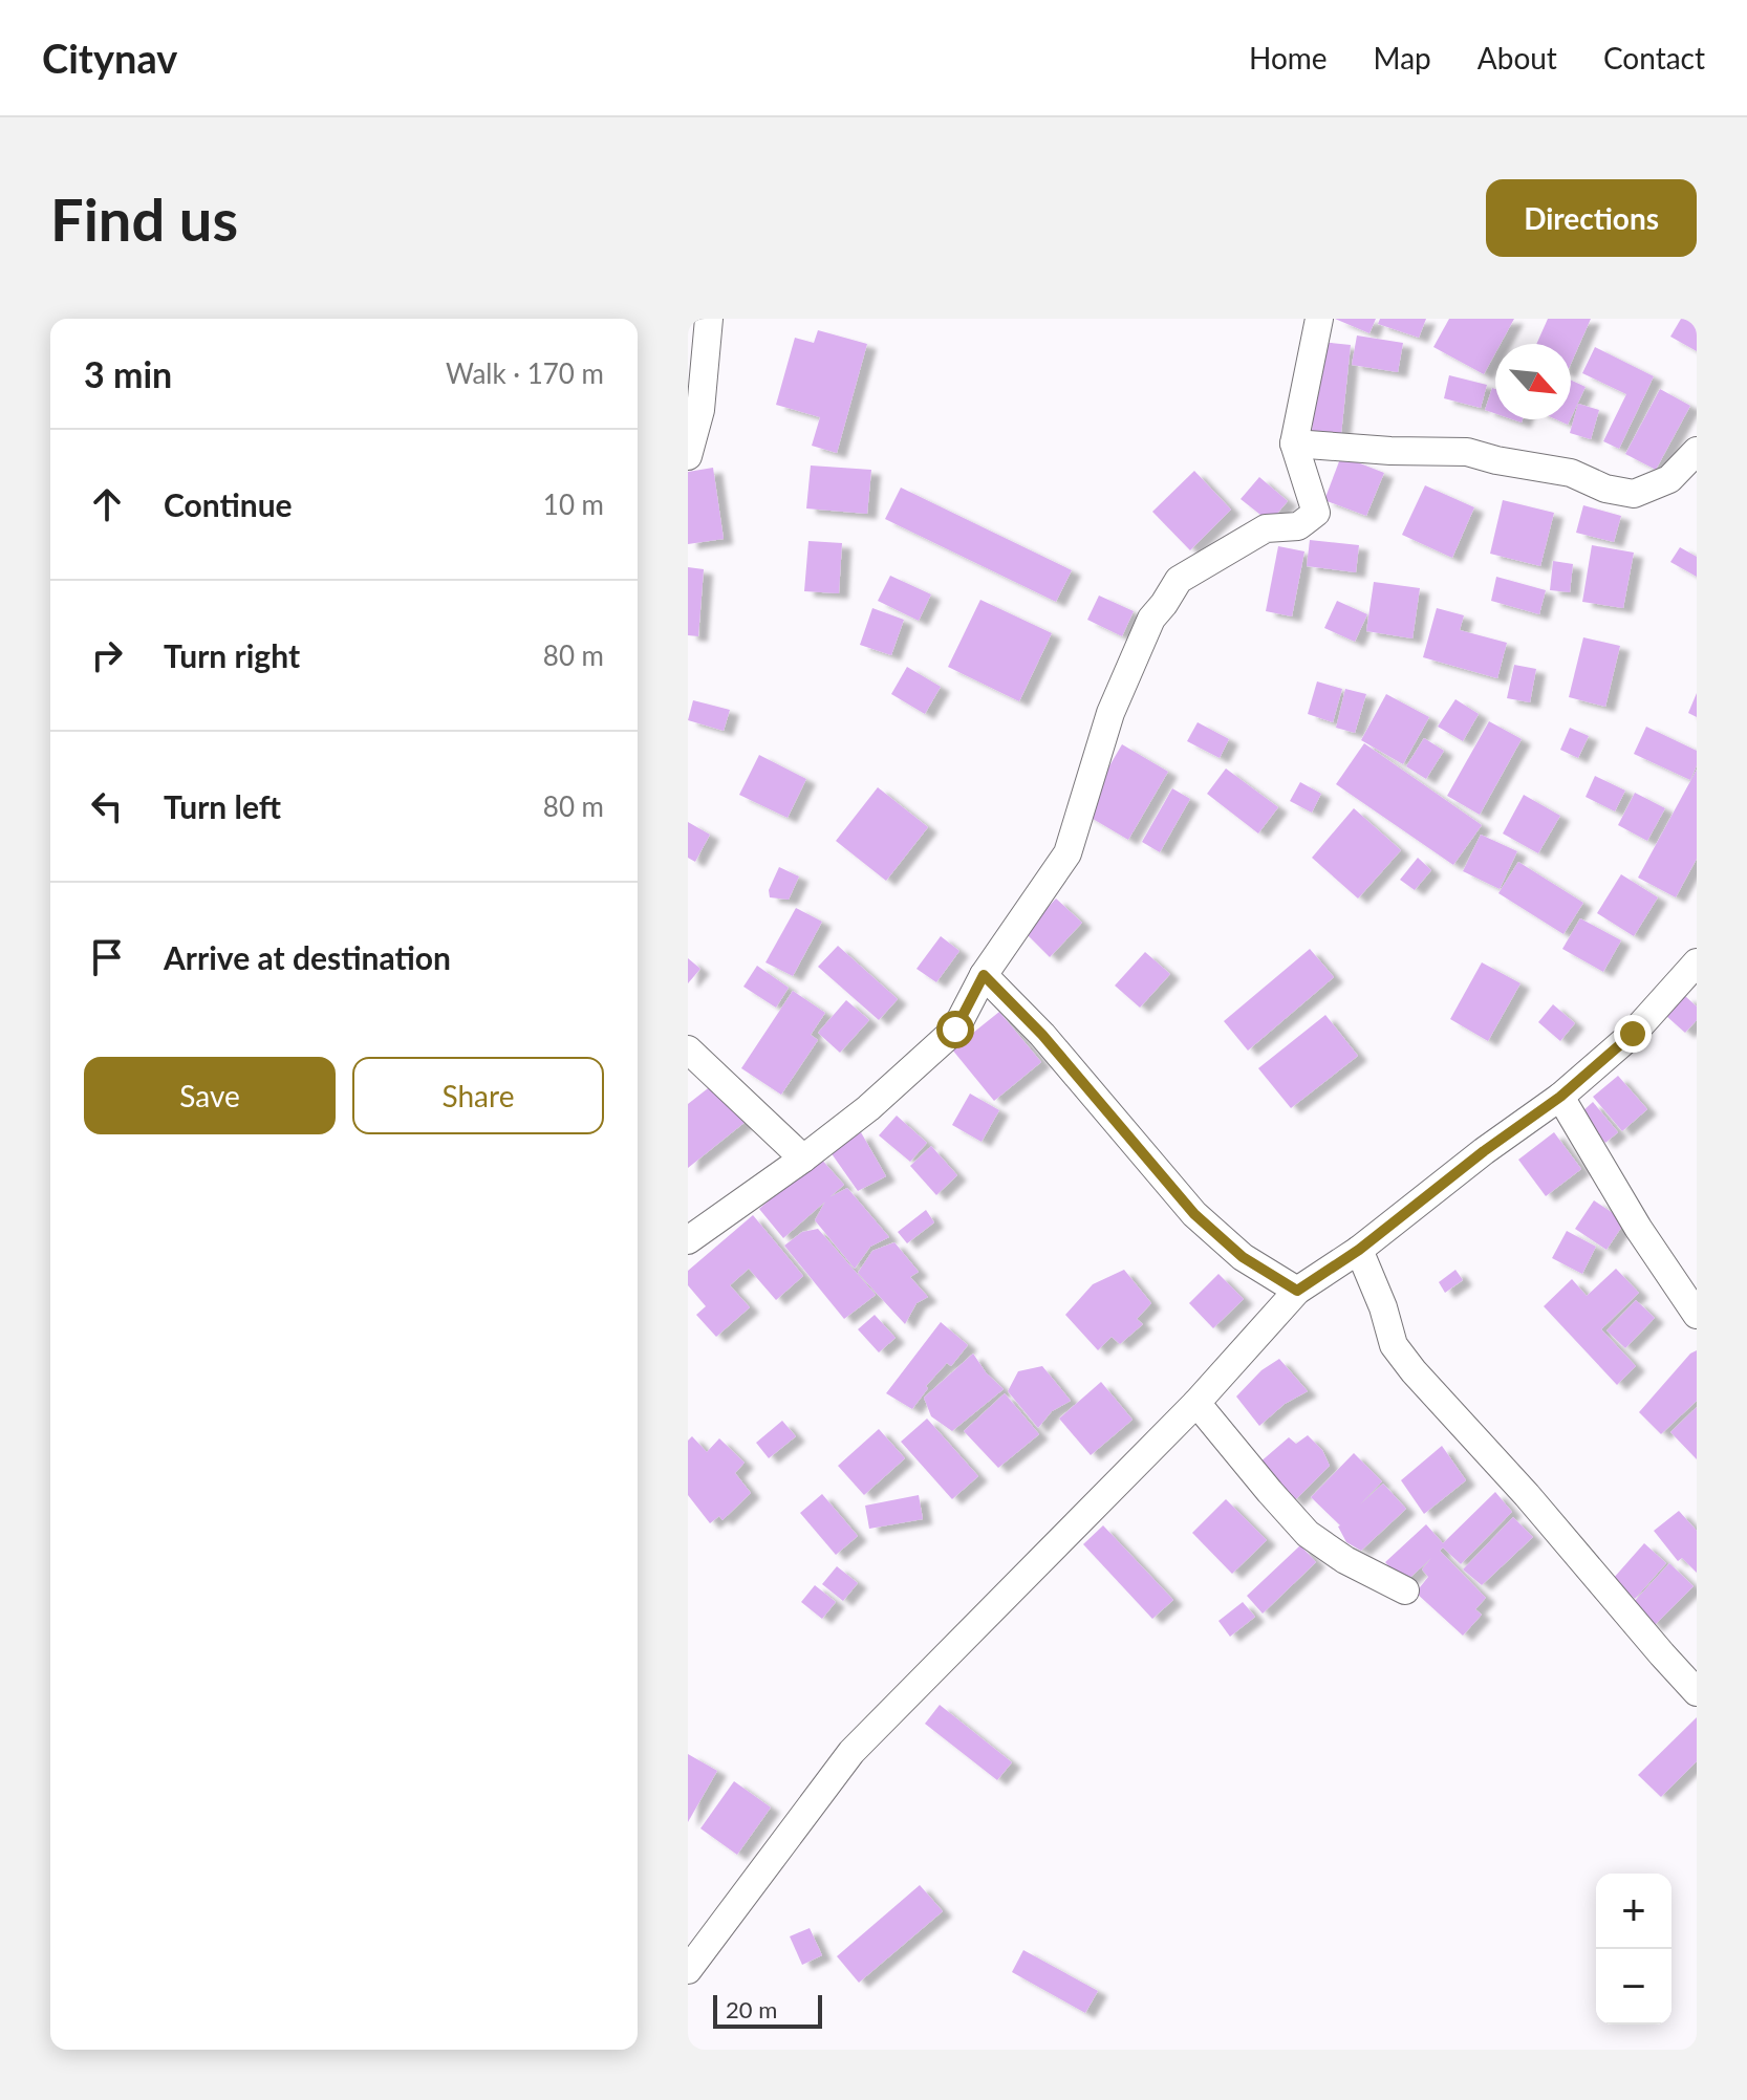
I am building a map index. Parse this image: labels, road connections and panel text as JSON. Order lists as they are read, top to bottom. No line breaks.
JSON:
{"scale_bar":"20 m","north":"bottom right","page":{"header":"Citynav","nav":["Home","Map","About","Contact"],"buttons":["Directions",["Save","Share"]],"title":"Find us","heading":["3 min","Walk · 170 m"],"list":[["Continue","10 m"],["Turn right","80 m"],["Turn left","80 m"],"Arrive at destination"],"map_buttons":["+","−"],"scale":"20 m"}}
